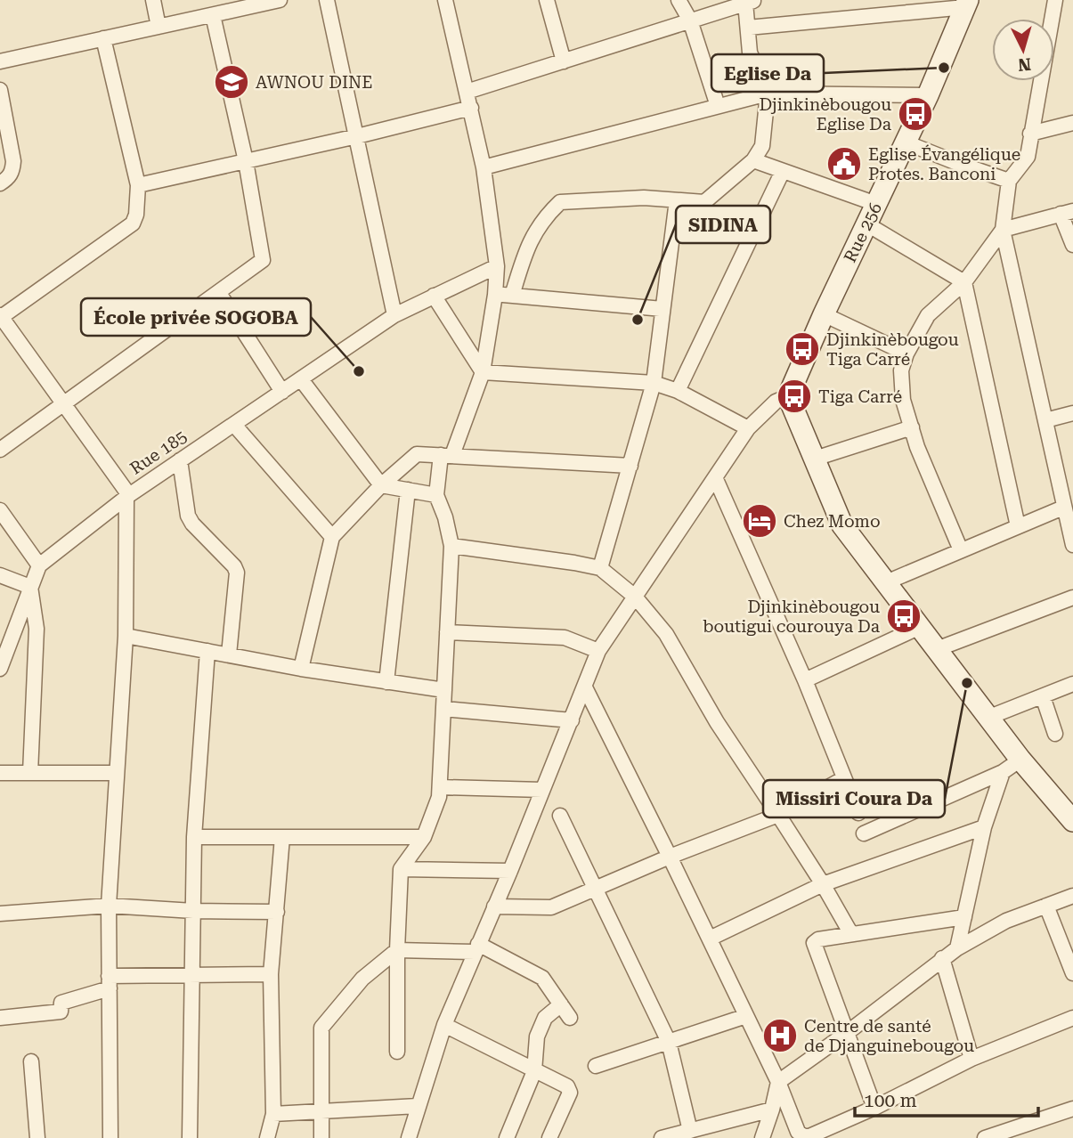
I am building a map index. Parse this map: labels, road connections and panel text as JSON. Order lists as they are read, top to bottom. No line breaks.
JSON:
{"streets":{"street":["Rue 256","Rue 185"]},"places":{"other":["Eglise Da","SIDINA","École privée SOGOBA","Missiri Coura Da"],"school or university":["AWNOU DINE"],"bus stop":["Djinkinèbougou Eglise Da","Djinkinèbougou Tiga Carré","Tiga Carré","Djinkinèbougou boutigui courouya Da"],"public building":["Eglise Évangélique Protes. Banconi"],"hotel":["Chez Momo"],"hospital":["Centre de santé de Djanguinebougou"]},"scale_bar":"100 m","north":"bottom"}
